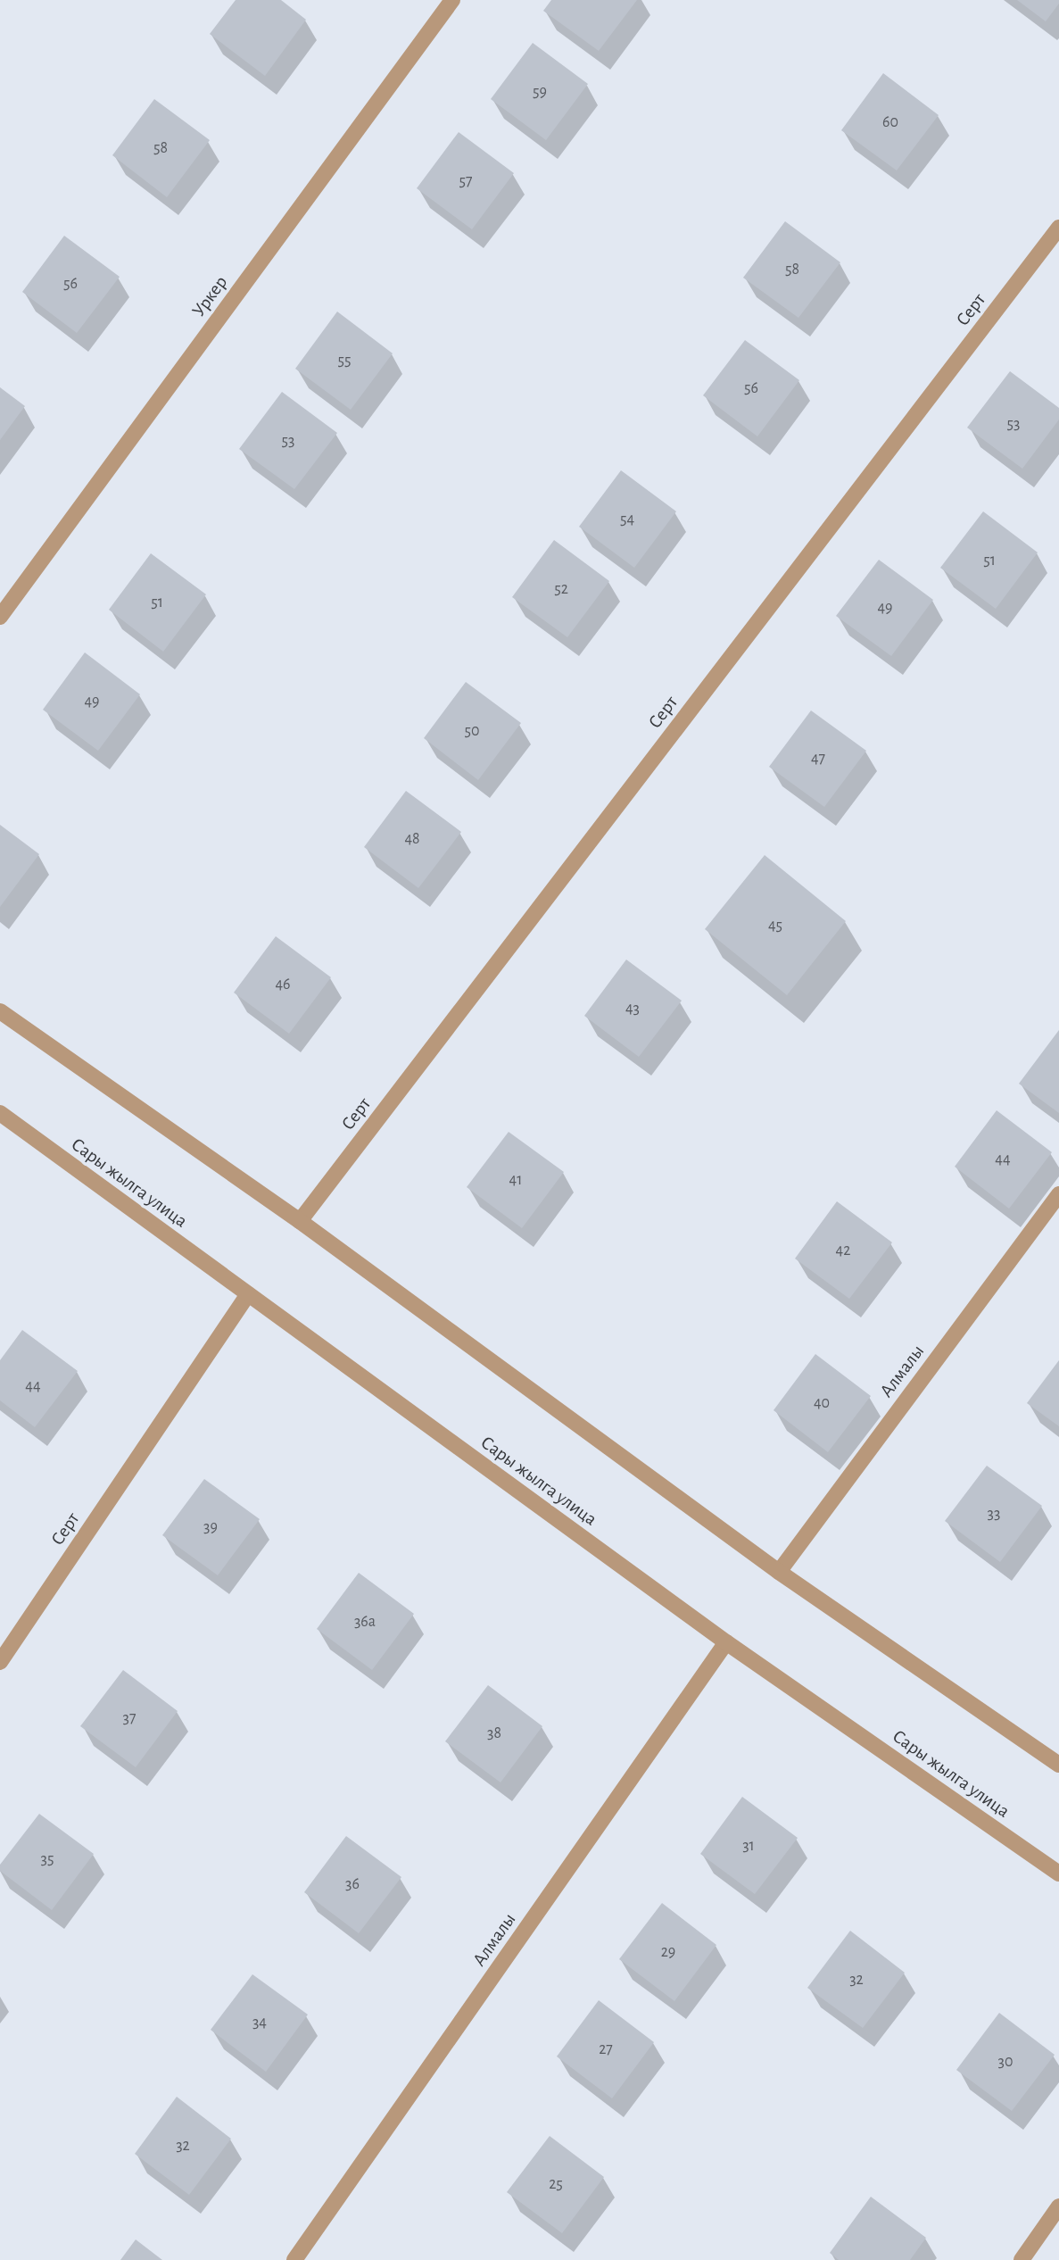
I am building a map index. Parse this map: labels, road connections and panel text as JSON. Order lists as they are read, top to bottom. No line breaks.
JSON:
{"streets":{"street":["Уркер","Серт","Сары жылга улица","Алмалы"]},"crossings":[["Серт","Сары жылга улица"],["Сары жылга улица","Алмалы"]],"house_numbers":["59","60","58","57","58","56","55","56","53","53","54","51","52","51","49","49","50","47","48","45","46","43","44","41","42","44","40","33","39","36а","37","38","31","35","36","29","32","34","27","30","32","25"]}
